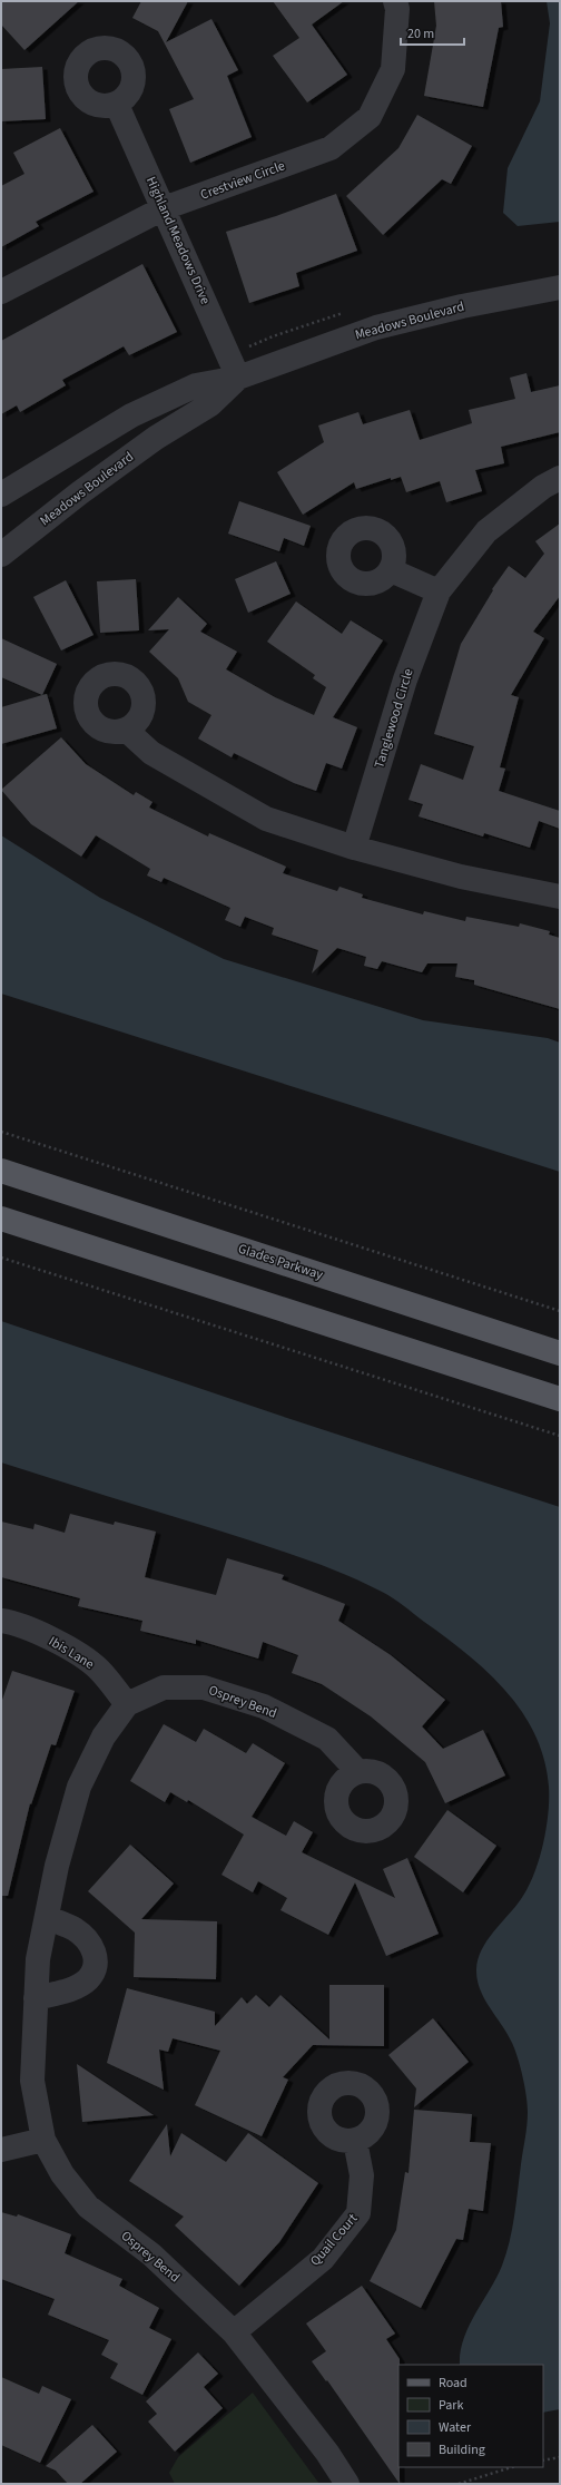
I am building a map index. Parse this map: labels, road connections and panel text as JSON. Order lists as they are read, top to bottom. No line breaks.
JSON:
{"streets":{"main road":["Glades Parkway"],"street":["Crestview Circle","Highland Meadows Drive","Meadows Boulevard","Tanglewood Circle","Ibis Lane","Osprey Bend","Quail Court"]},"crossings":[["Crestview Circle","Highland Meadows Drive"],["Highland Meadows Drive","Meadows Boulevard"],["Ibis Lane","Osprey Bend"],["Osprey Bend","Quail Court"]],"legend":["Road","Park","Water","Building"],"scale_bar":"20 m"}
